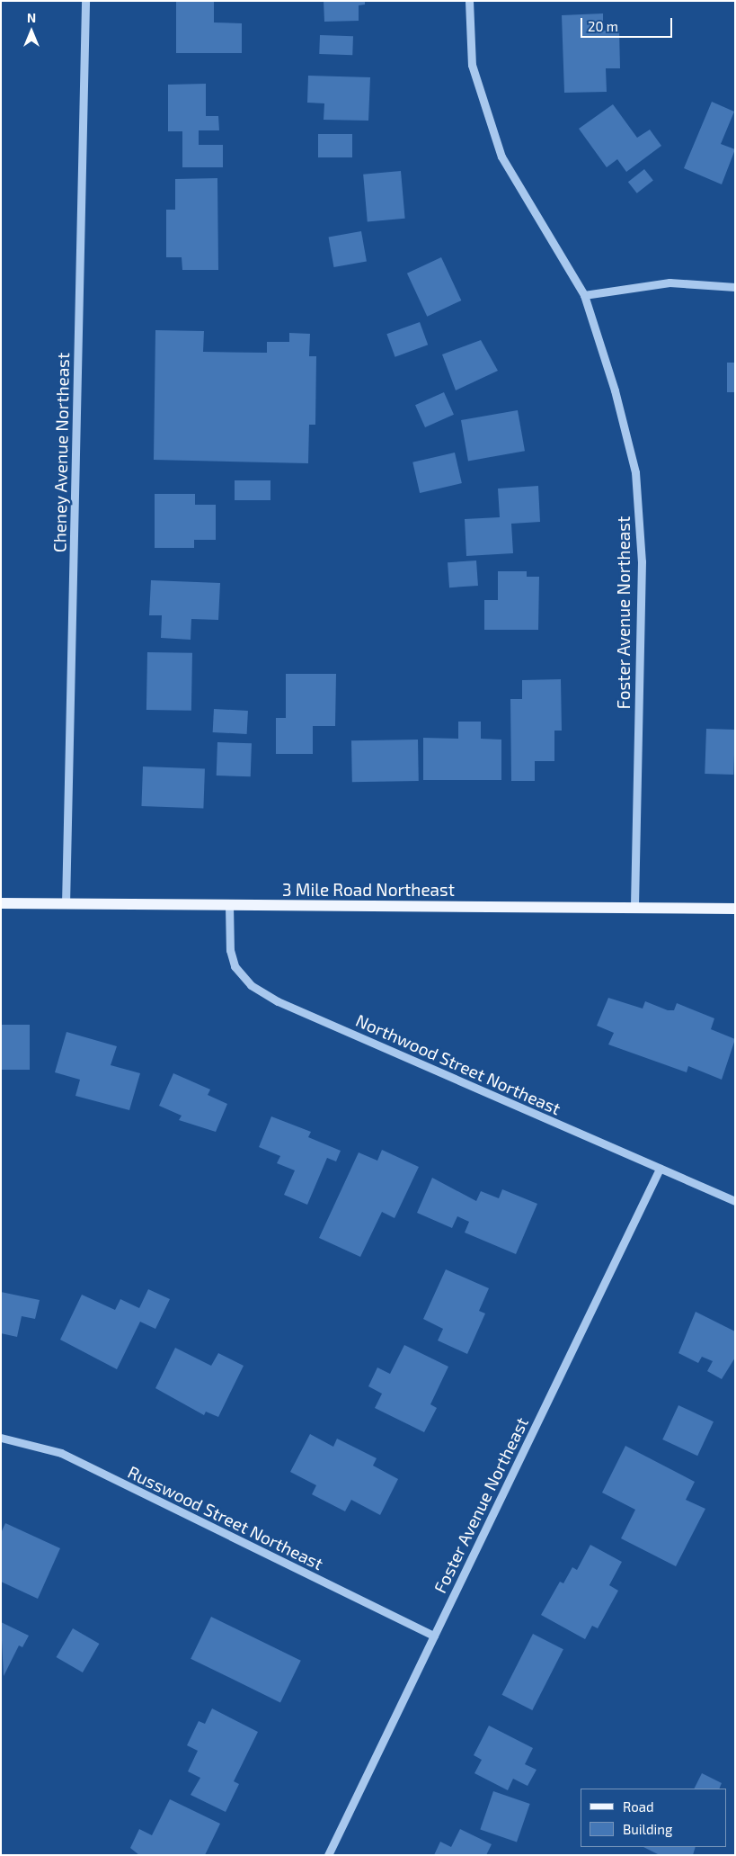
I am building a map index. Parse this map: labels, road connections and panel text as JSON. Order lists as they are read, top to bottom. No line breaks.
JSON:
{"streets":{"main road":["3 Mile Road Northeast"],"street":["Cheney Avenue Northeast","Foster Avenue Northeast","Northwood Street Northeast","Russwood Street Northeast"]},"crossings":[["Cheney Avenue Northeast","3 Mile Road Northeast"],["Foster Avenue Northeast","3 Mile Road Northeast"],["Foster Avenue Northeast","Northwood Street Northeast"],["Foster Avenue Northeast","Russwood Street Northeast"],["3 Mile Road Northeast","Northwood Street Northeast"]],"legend":["Road","Building"],"scale_bar":"20 m","north":"top"}
